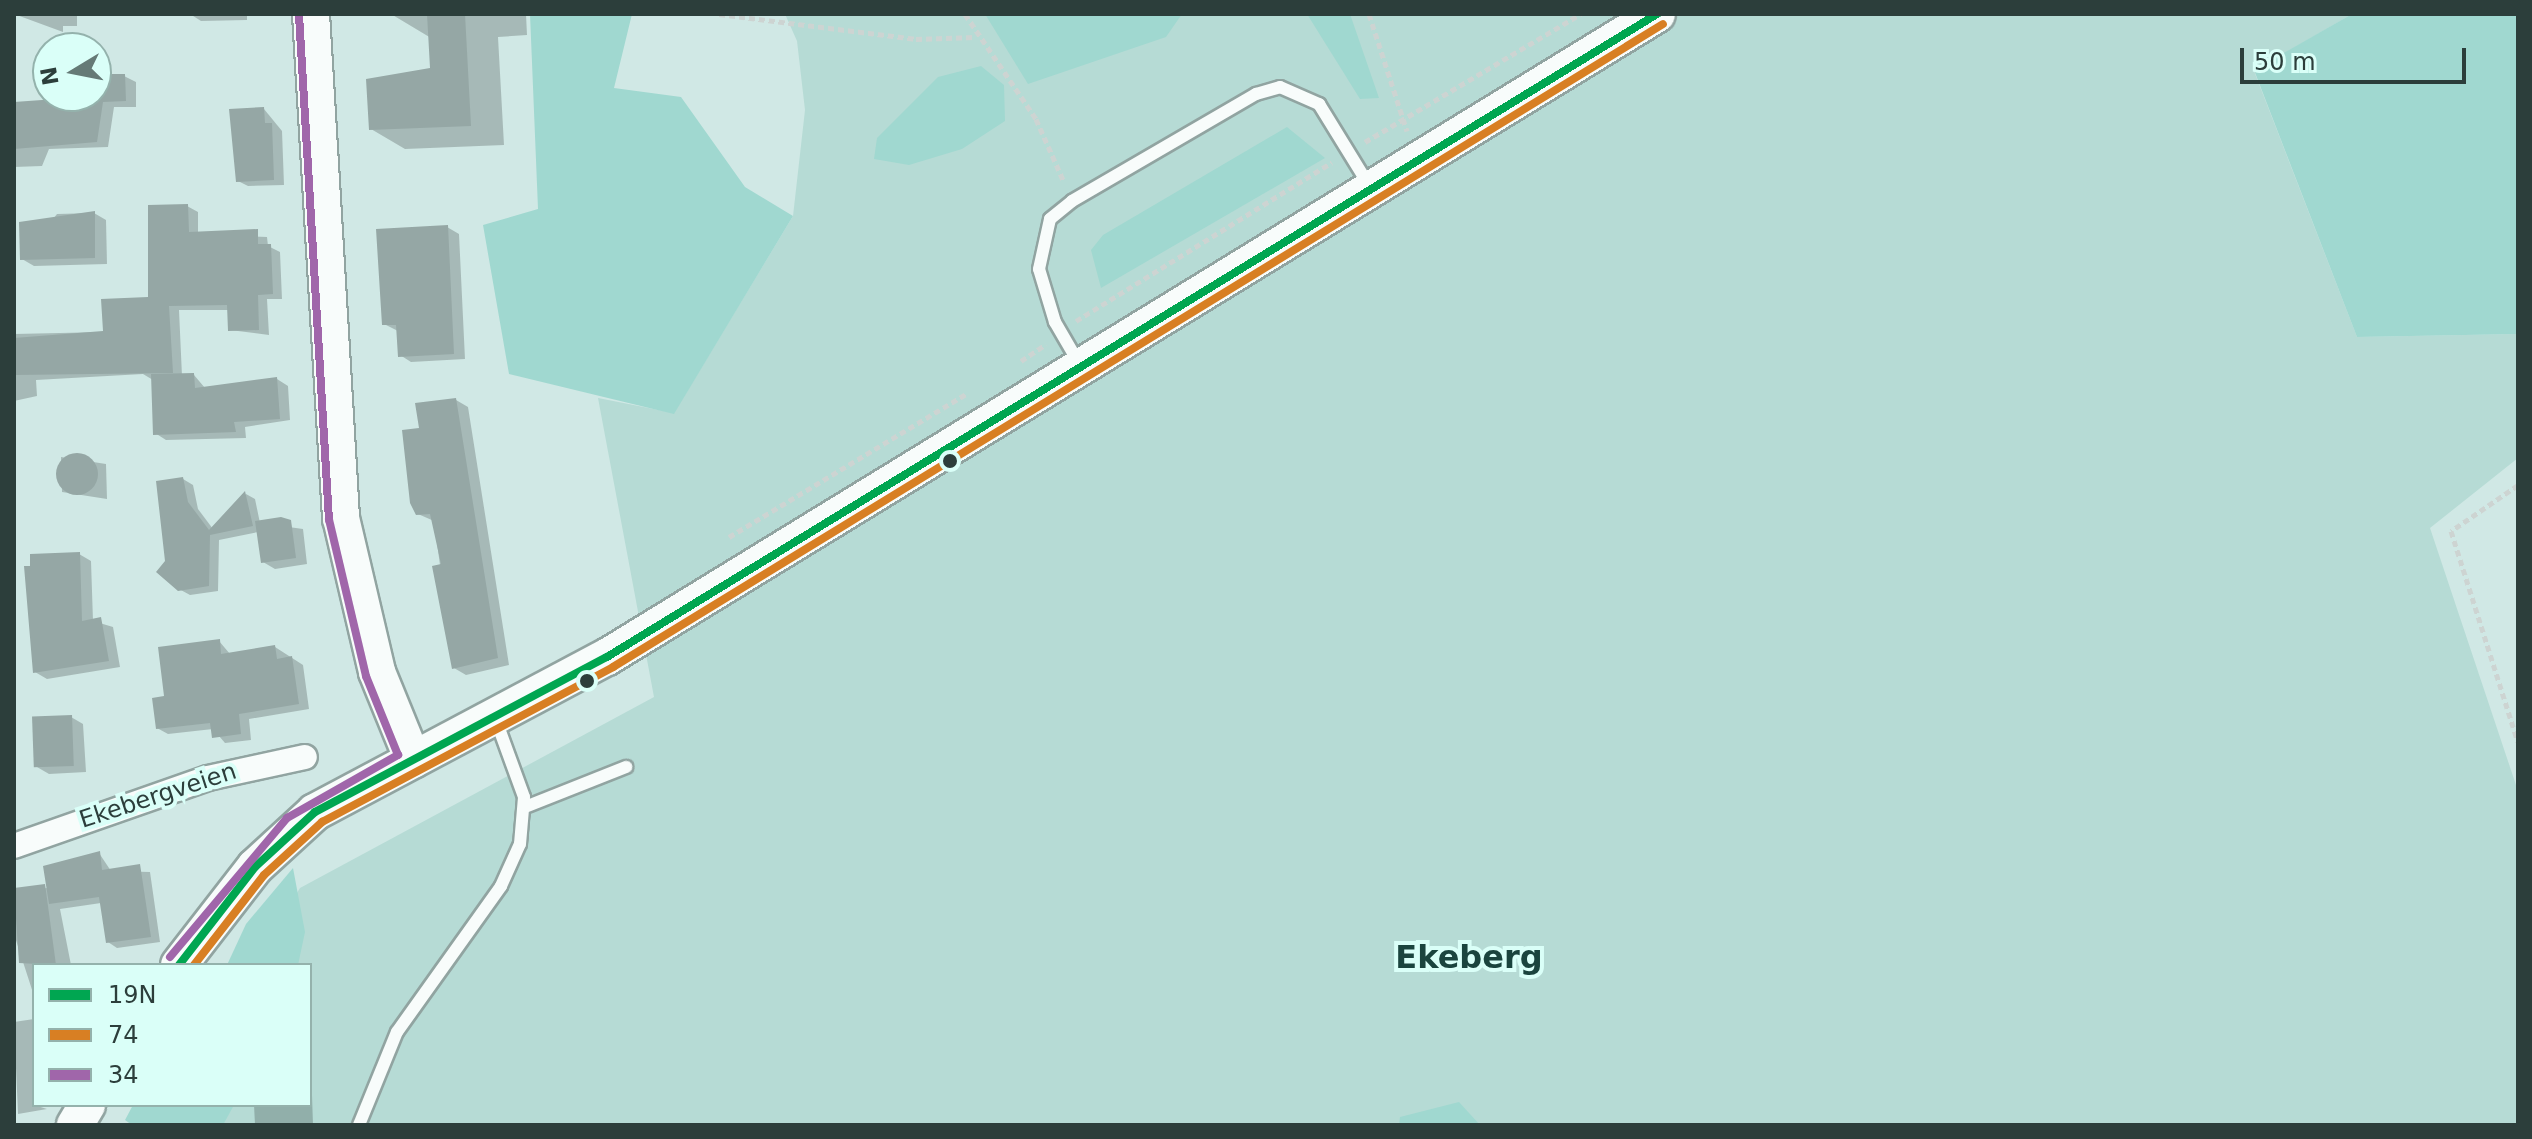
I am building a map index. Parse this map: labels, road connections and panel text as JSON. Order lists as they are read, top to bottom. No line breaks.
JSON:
{"streets":{"street":["Ekebergveien"]},"districts":["Ekeberg"],"lines":["transit line 19N","transit line 34","transit line 74"],"legend":["19N","74","34"],"scale_bar":"50 m","north":"left"}
